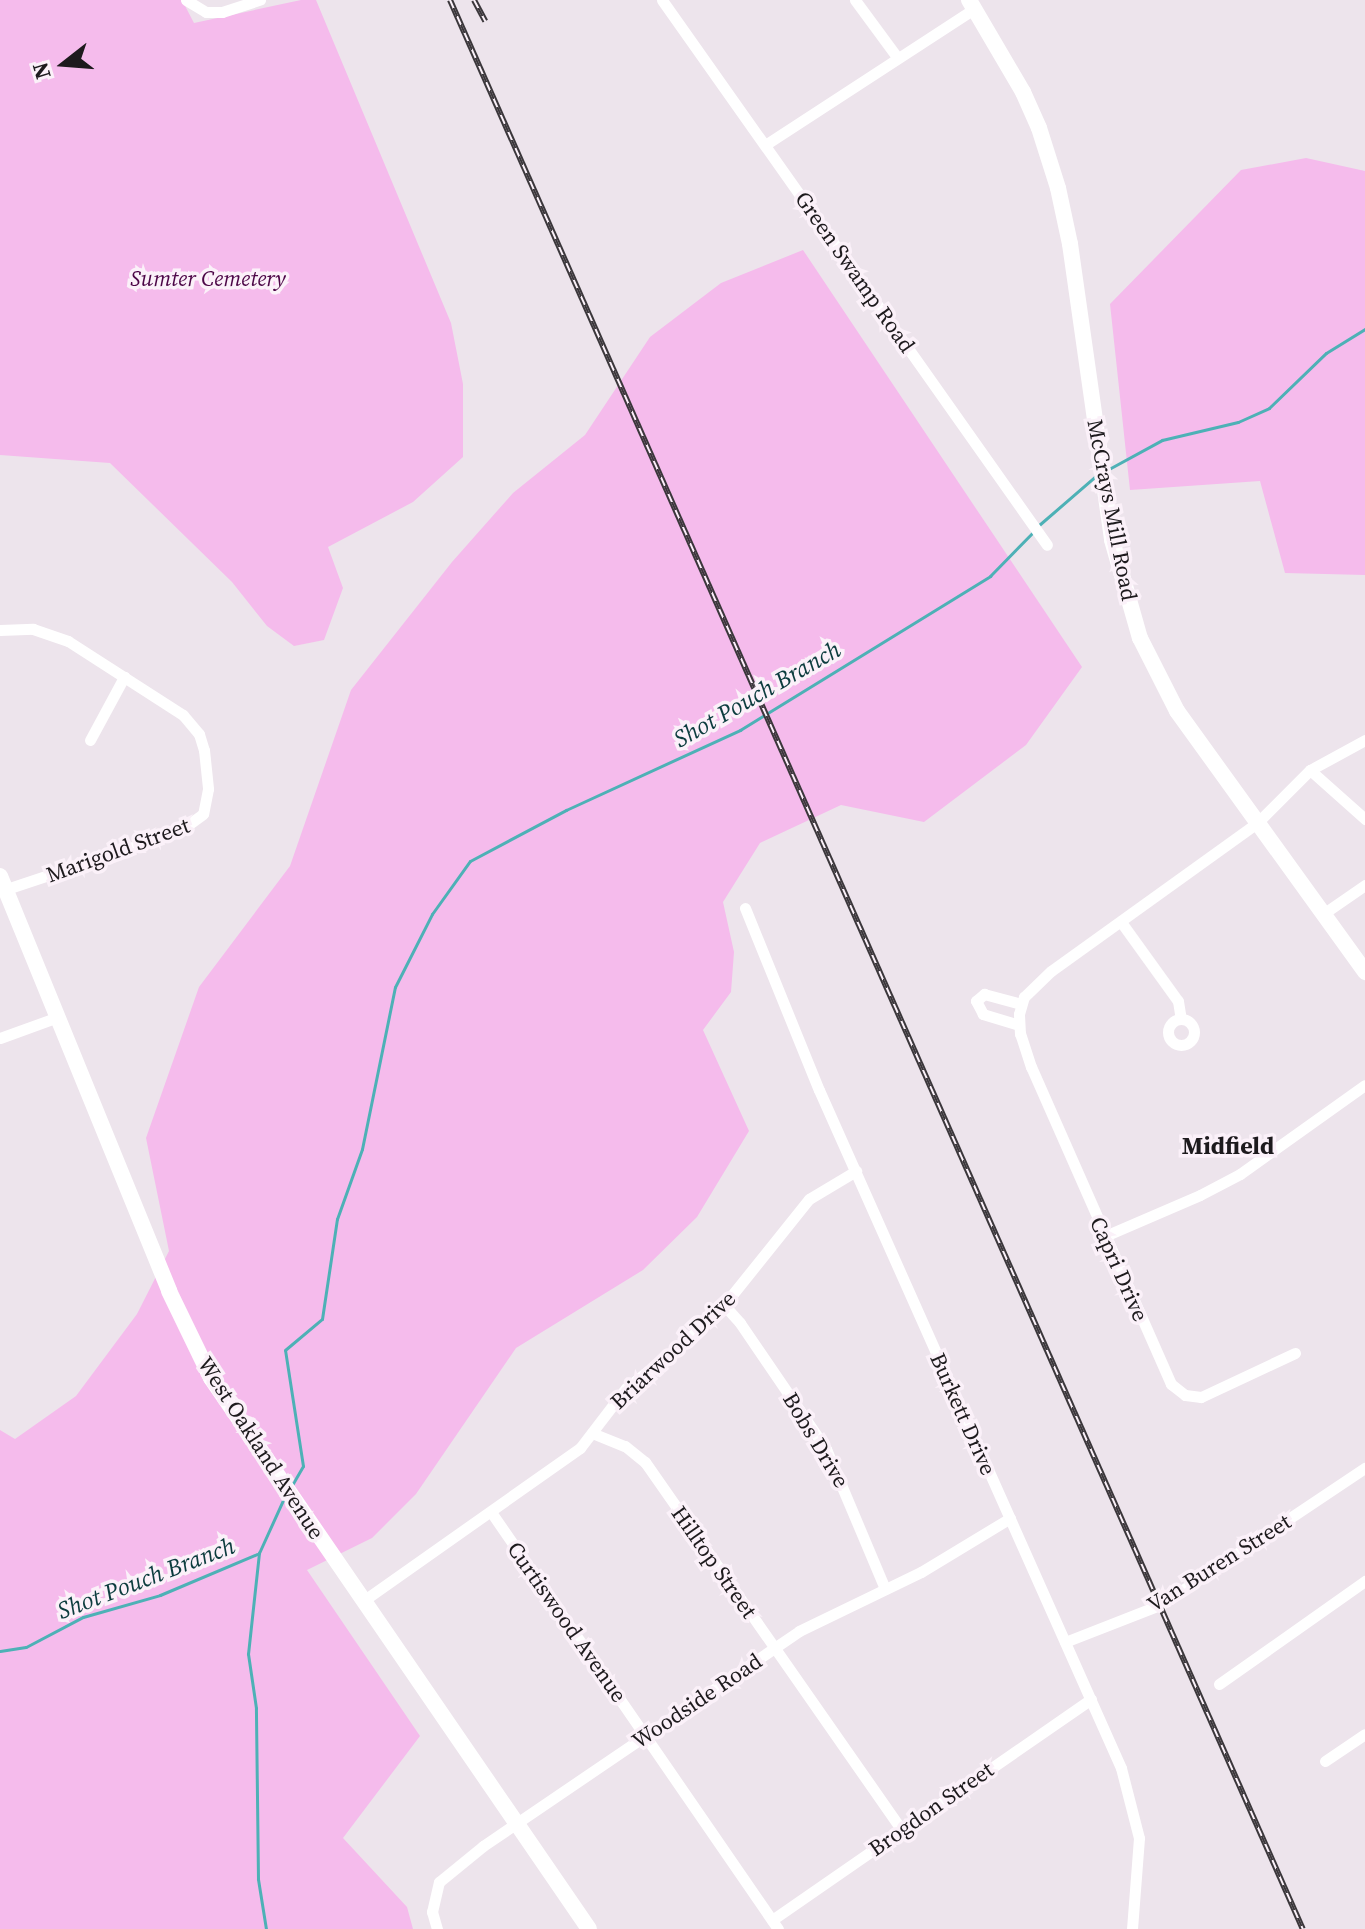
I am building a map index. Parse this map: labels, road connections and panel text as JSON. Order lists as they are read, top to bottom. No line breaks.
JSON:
{"streets":{"street":["Green Swamp Road","McCrays Mill Road","Marigold Street","Capri Drive","Briarwood Drive","Burkett Drive","Bobs Drive","West Oakland Avenue","Hilltop Street","Van Buren Street","Curtiswood Avenue","Woodside Road","Brogdon Street"]},"crossings":[["Marigold Street","West Oakland Avenue"],["Briarwood Drive","Burkett Drive"],["Briarwood Drive","Bobs Drive"],["Briarwood Drive","West Oakland Avenue"],["Briarwood Drive","Hilltop Street"],["Briarwood Drive","Curtiswood Avenue"],["Burkett Drive","Van Buren Street"],["Burkett Drive","Woodside Road"],["Burkett Drive","Brogdon Street"],["Bobs Drive","Woodside Road"],["West Oakland Avenue","Woodside Road"],["Hilltop Street","Woodside Road"],["Hilltop Street","Brogdon Street"],["Curtiswood Avenue","Woodside Road"],["Curtiswood Avenue","Brogdon Street"]],"districts":["Midfield"],"water":["Shot Pouch Branch"],"parks":["Sumter Cemetery"],"north":"left"}
